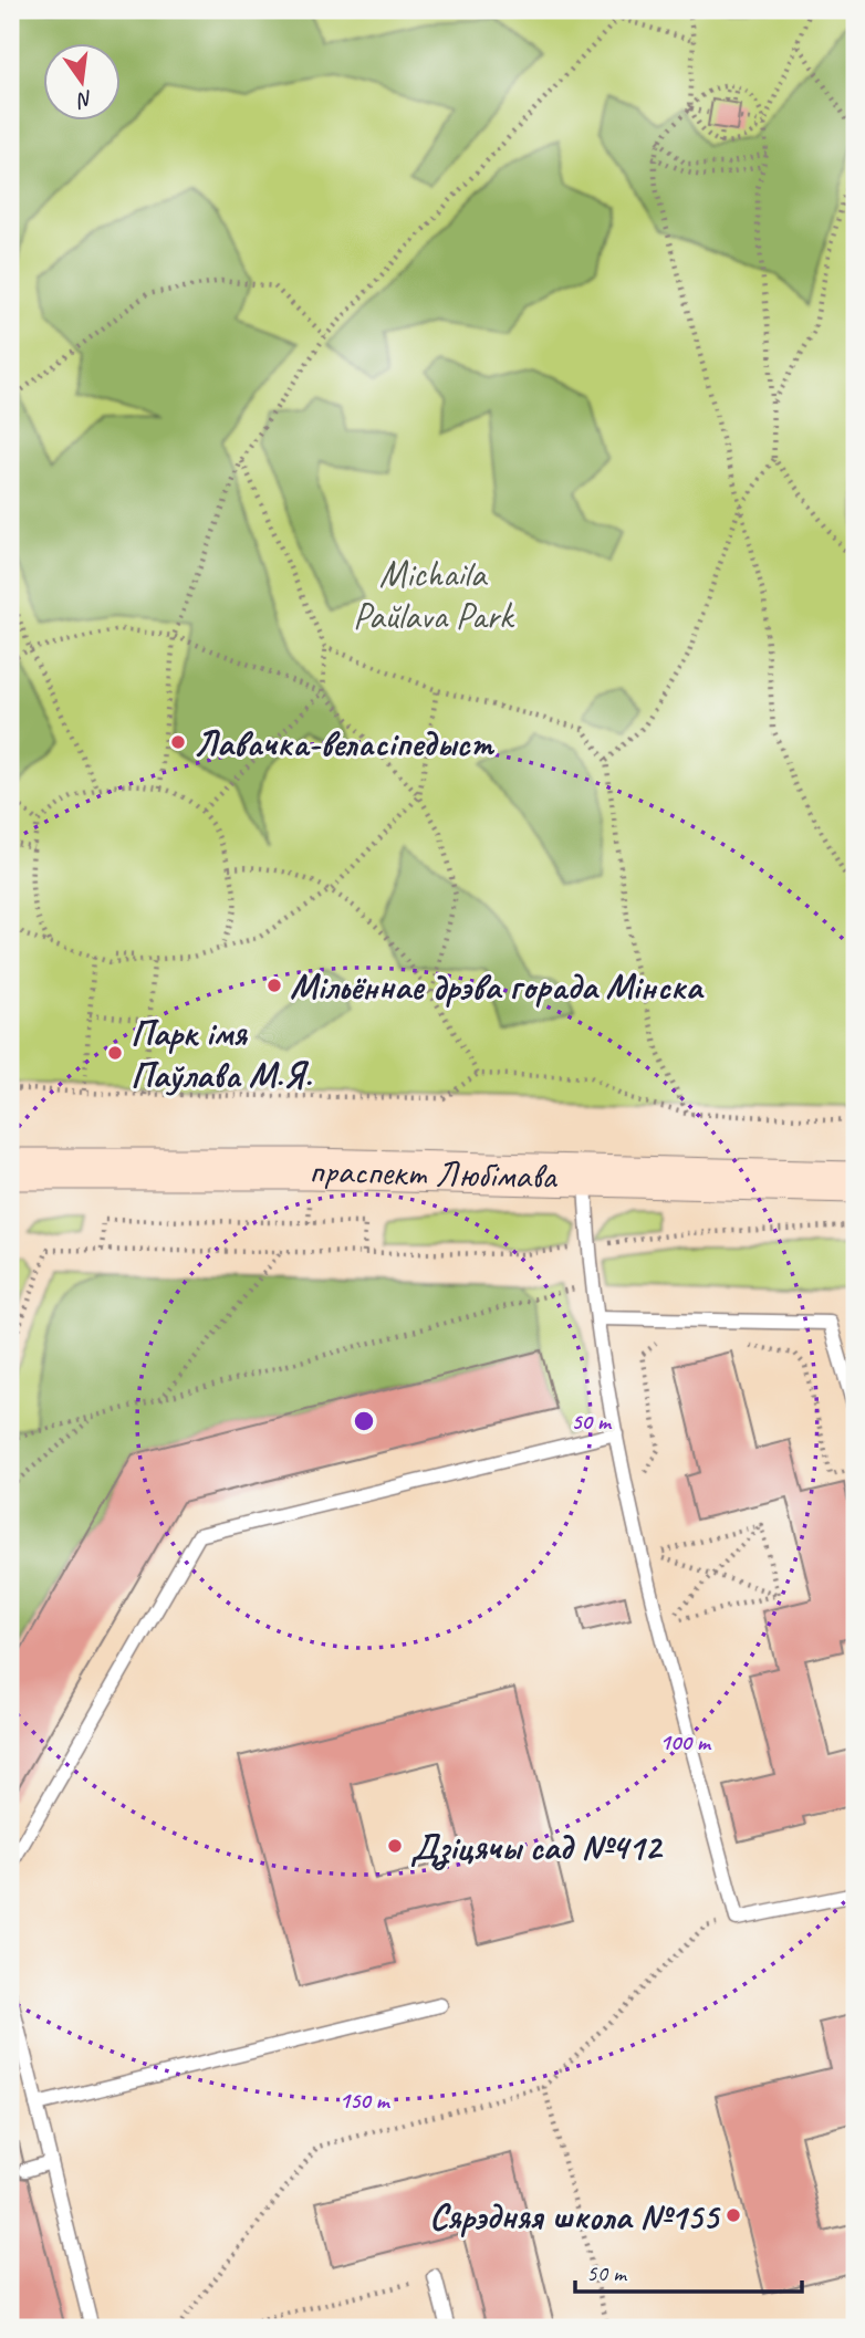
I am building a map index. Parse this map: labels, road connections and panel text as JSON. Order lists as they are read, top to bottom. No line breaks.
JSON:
{"streets":{"main road":["праспект Любімава"]},"parks":["Michaila Paŭlava Park"],"places":["Лавачка-веласіпедыст","Мільённае дрэва горада Мінска","Парк імя Паўлава М.Я.","Дзіцячы сад №412","Сярэдняя школа №155"],"scale_bar":"50 m","north":"bottom","rings":["50 m","100 m","150 m"]}
